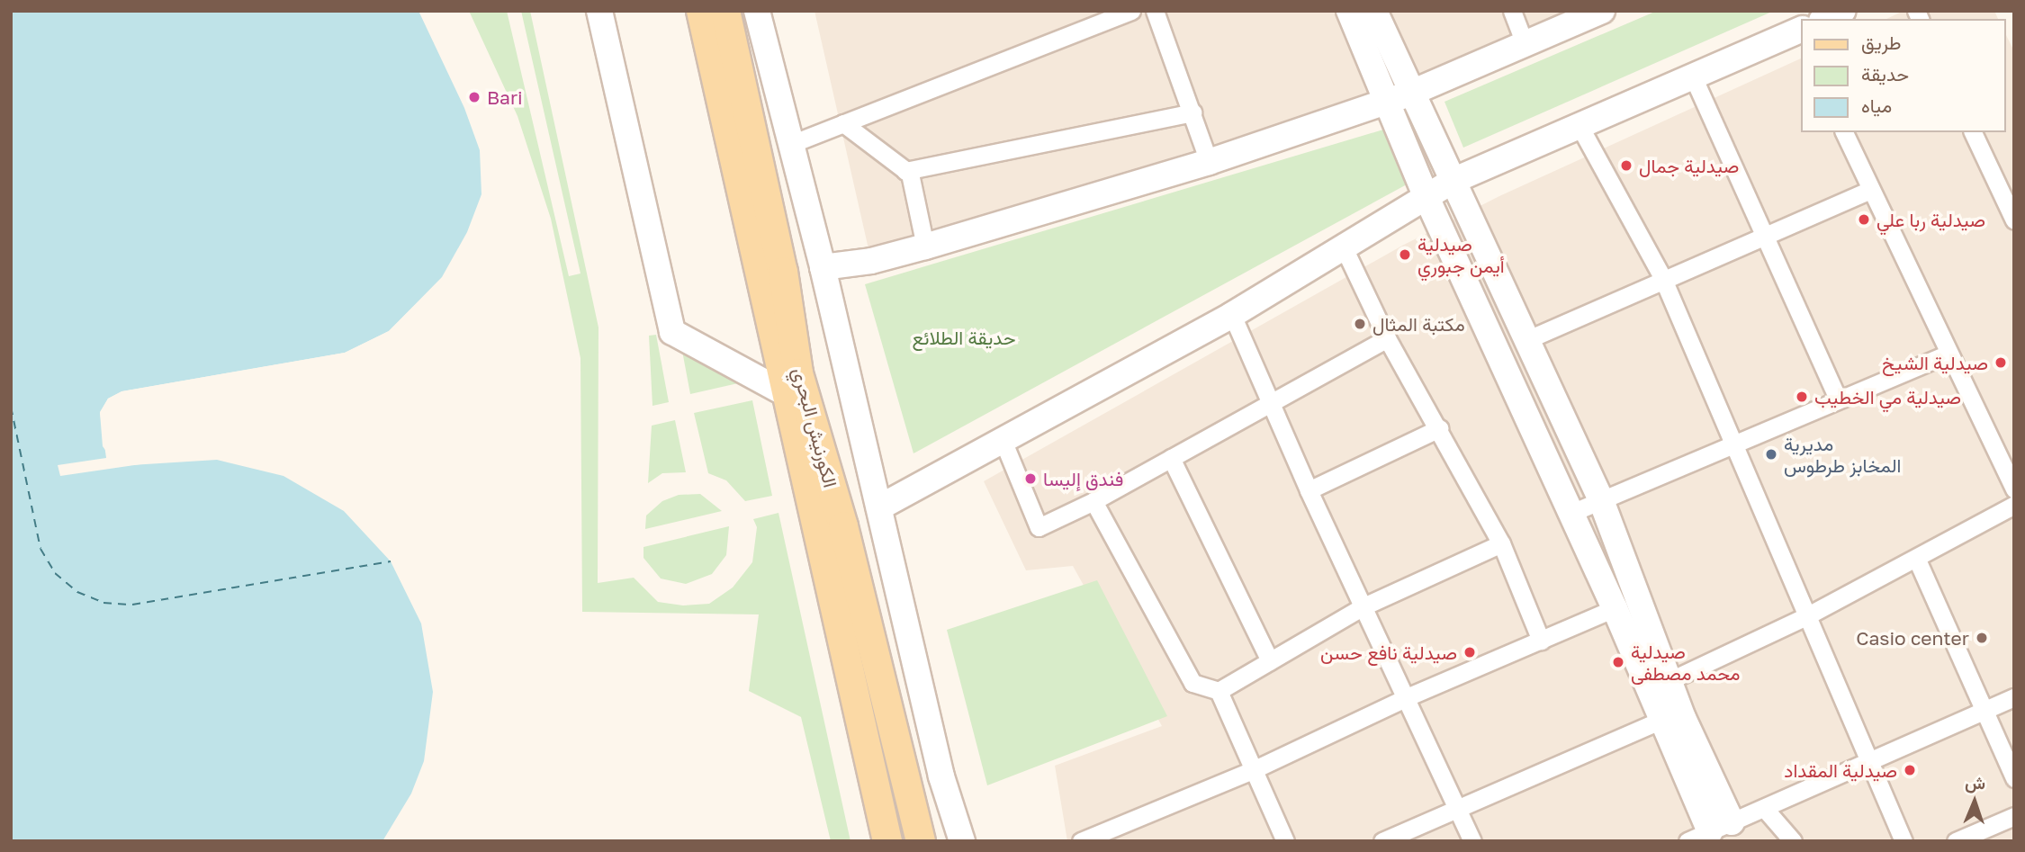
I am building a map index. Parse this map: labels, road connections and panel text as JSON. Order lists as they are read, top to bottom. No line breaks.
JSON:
{"streets":{"main road":["الكورنيش البحري"]},"parks":["حديقة الطلائع"],"places":["Bari","صيدلية جمال","صيدلية ربا علي","صيدلية أيمن جبوري","مكتبة المثال","صيدلية الشيخ","صيدلية مي الخطيب","مديرية المخابز طرطوس","فندق إليسا","Casio center","صيدلية نافع حسن","صيدلية محمد مصطفى","صيدلية المقداد"],"legend":["طريق","حديقة","مياه"],"north":"top"}
